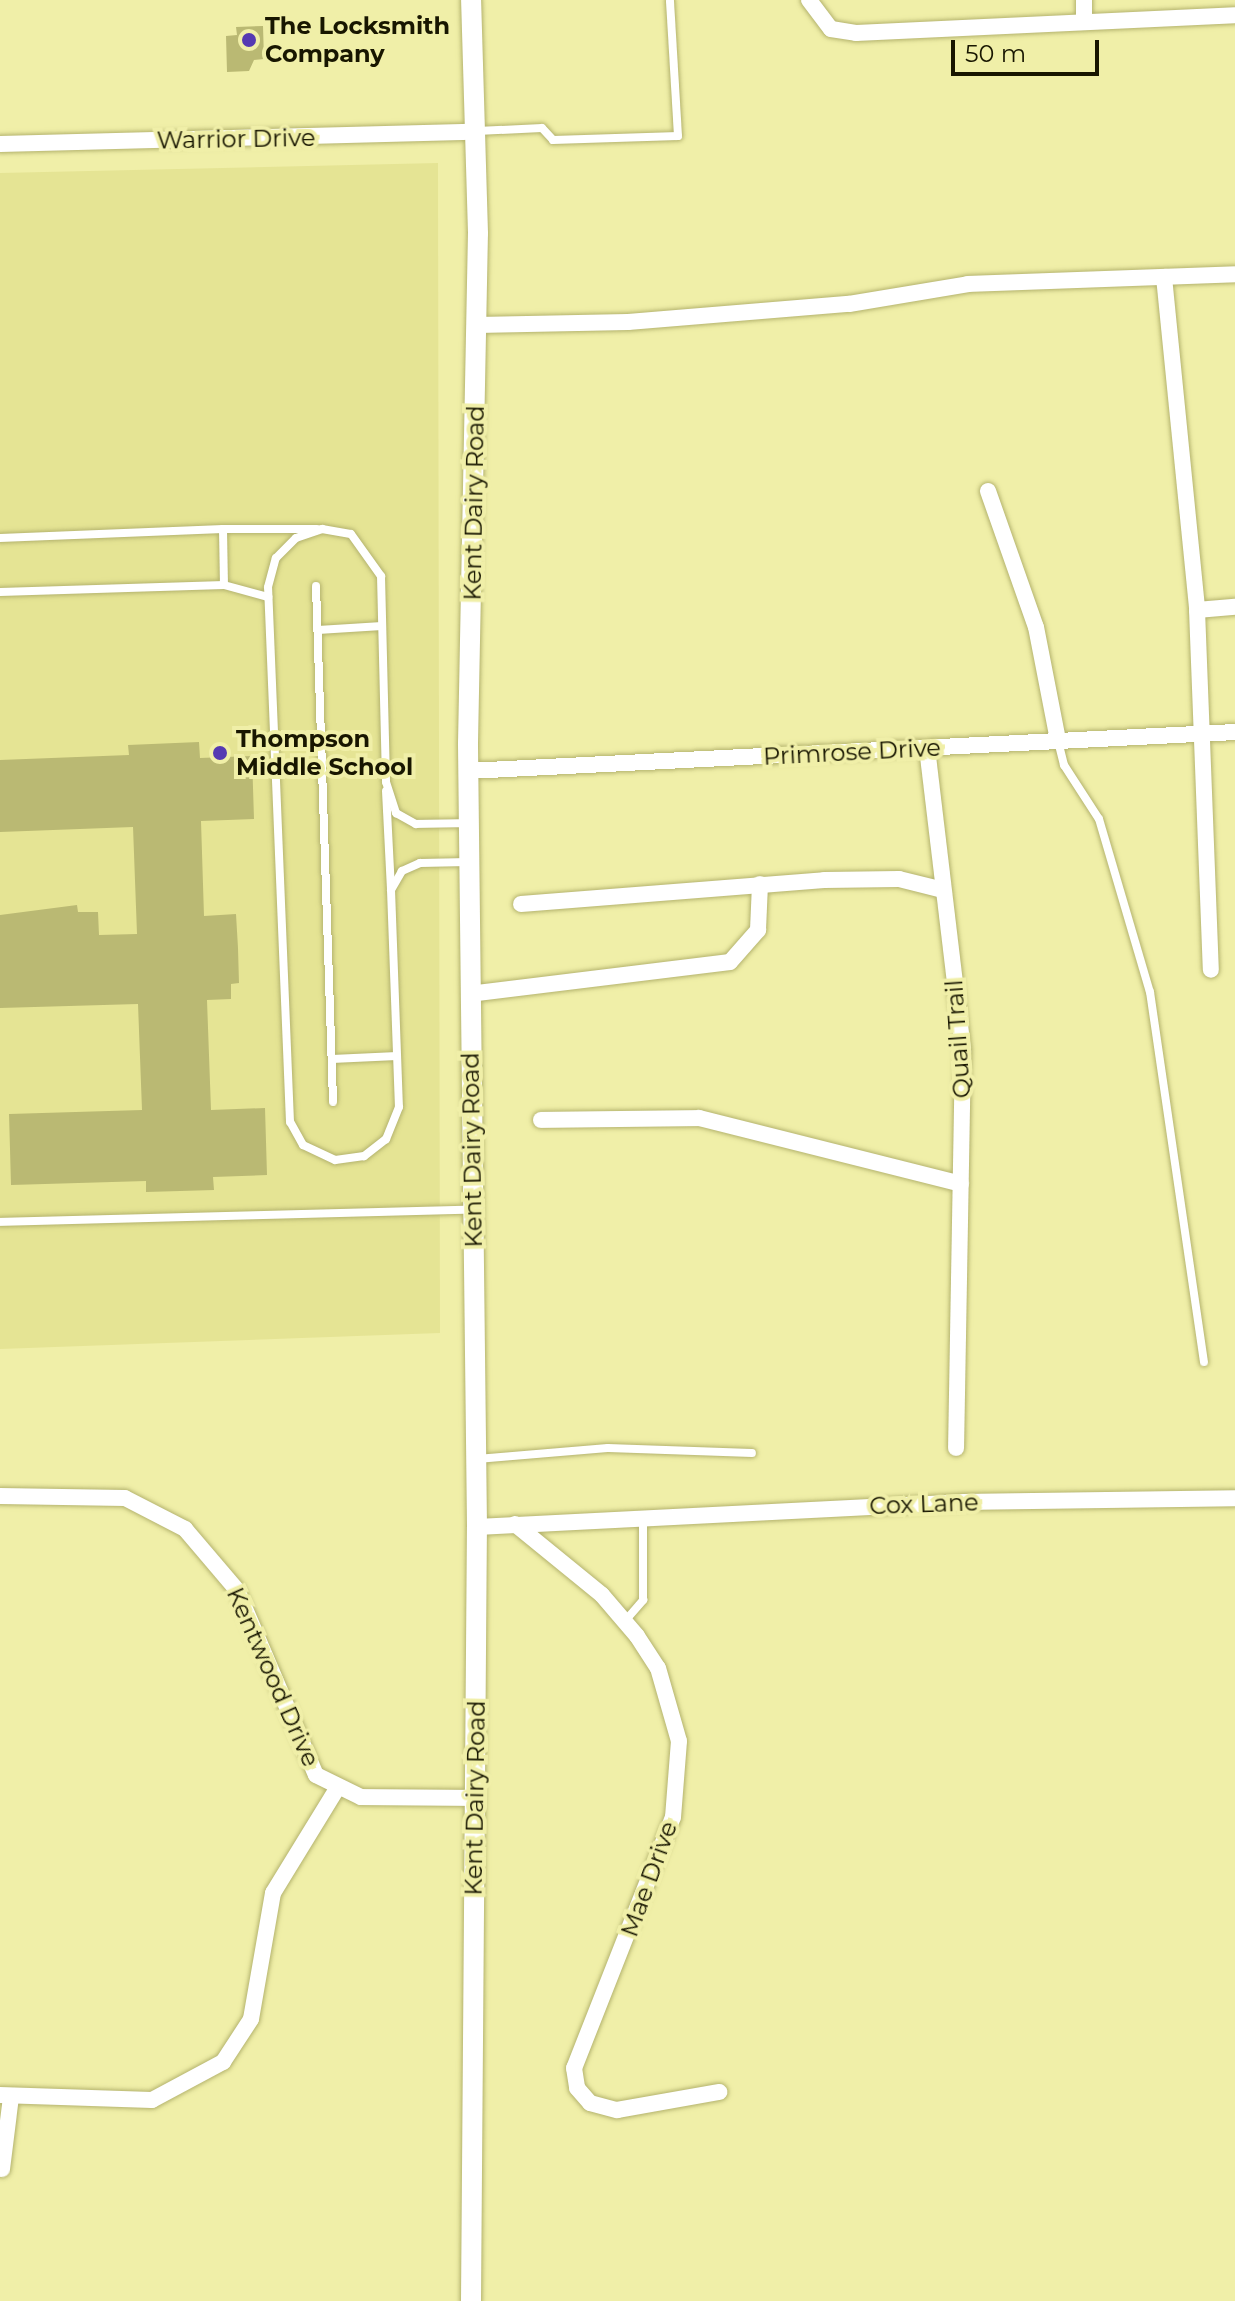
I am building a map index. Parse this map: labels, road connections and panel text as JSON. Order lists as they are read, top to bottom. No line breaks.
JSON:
{"streets":{"street":["Warrior Drive","Kent Dairy Road","Primrose Drive","Quail Trail","Cox Lane","Kentwood Drive","Mae Drive"]},"crossings":[["Warrior Drive","Kent Dairy Road"],["Kent Dairy Road","Primrose Drive"],["Kent Dairy Road","Cox Lane"],["Kent Dairy Road","Kentwood Drive"],["Primrose Drive","Quail Trail"],["Cox Lane","Mae Drive"]],"places":["The Locksmith Company","Thompson Middle School"],"scale_bar":"50 m"}
